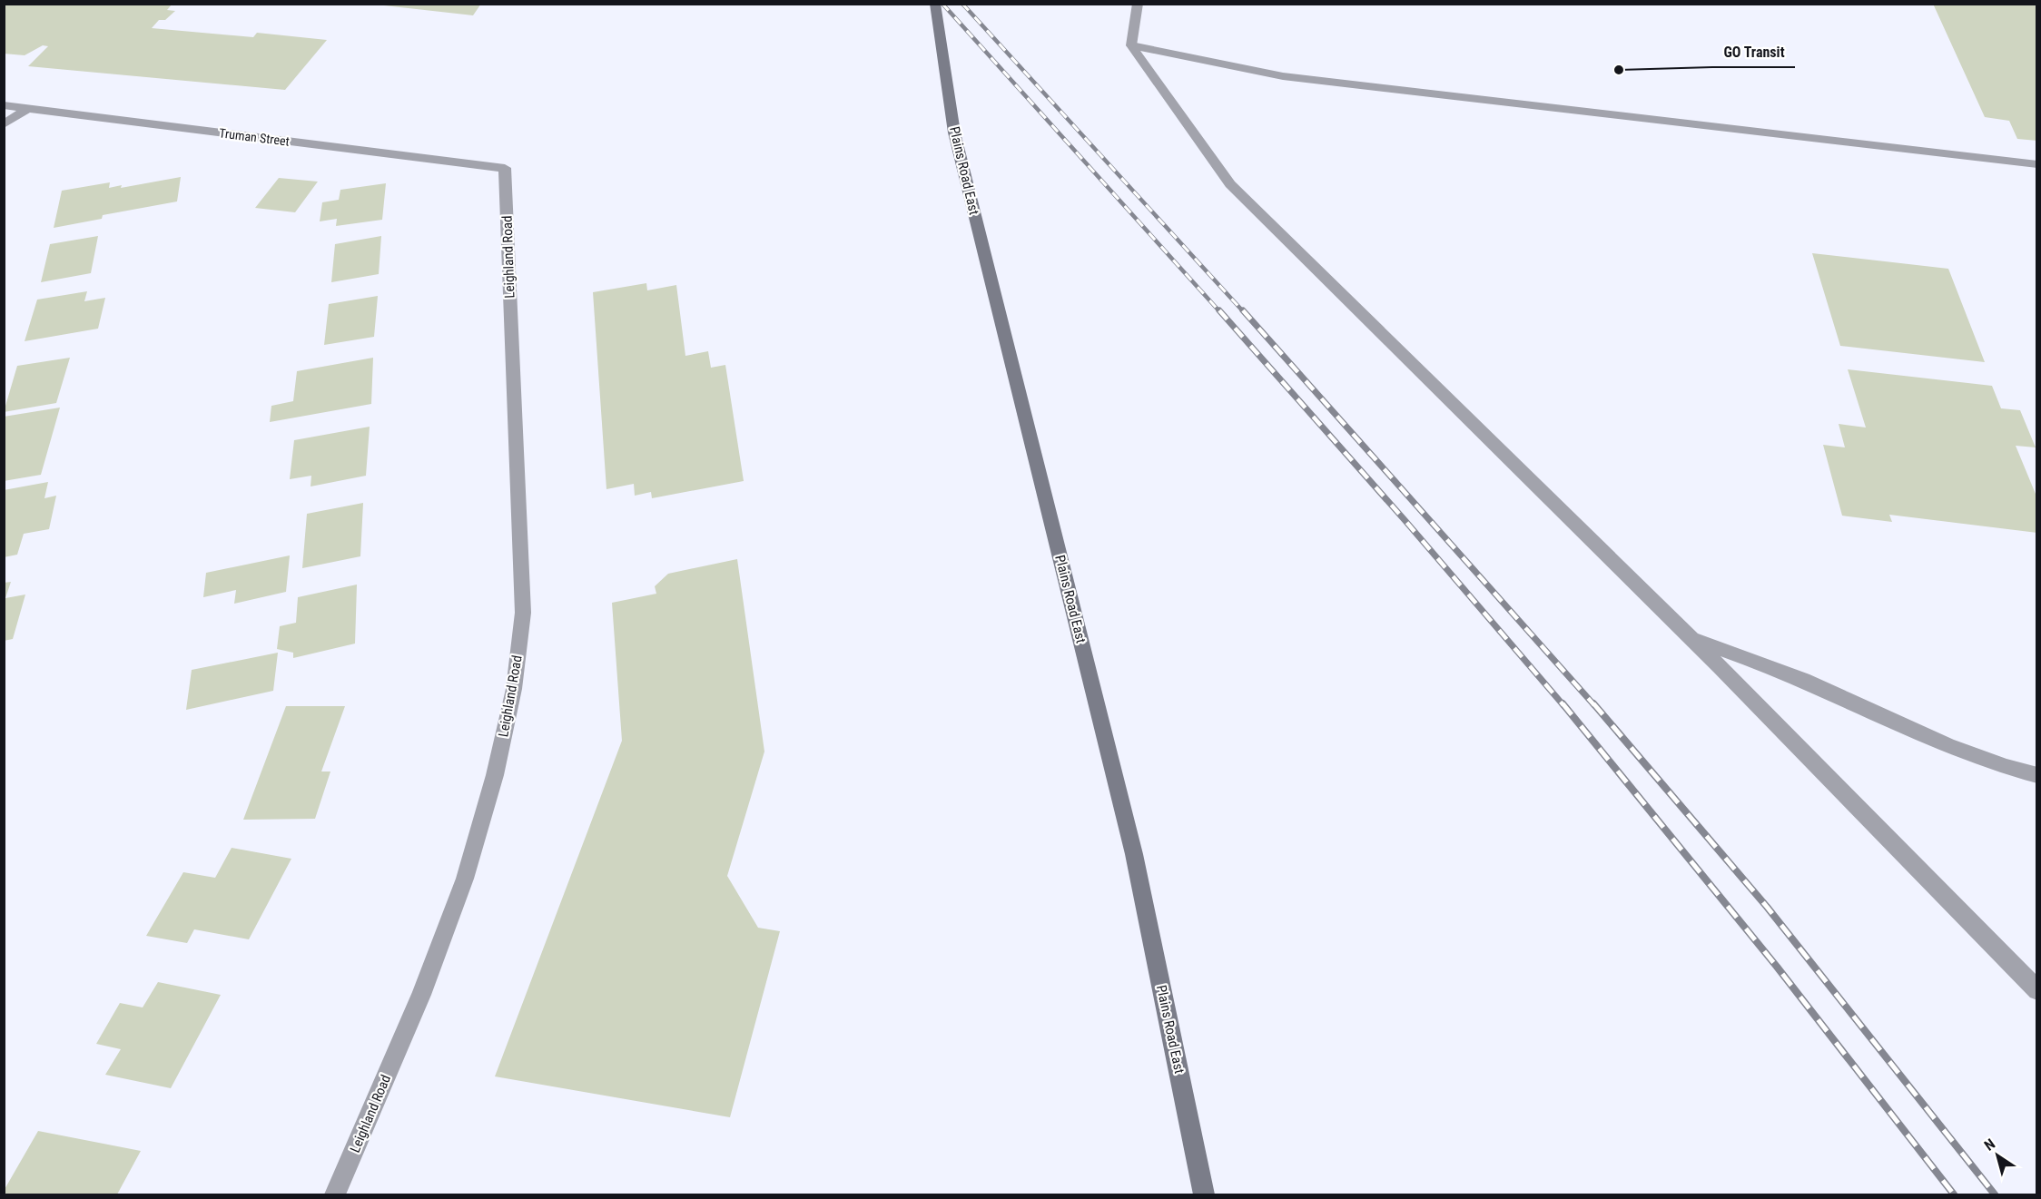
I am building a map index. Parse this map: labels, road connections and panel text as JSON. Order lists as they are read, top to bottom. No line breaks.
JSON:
{"streets":{"main road":["Plains Road East"],"street":["Truman Street","Leighland Road"]},"crossings":[["Truman Street","Leighland Road"]],"places":["GO Transit"],"north":"top left"}
